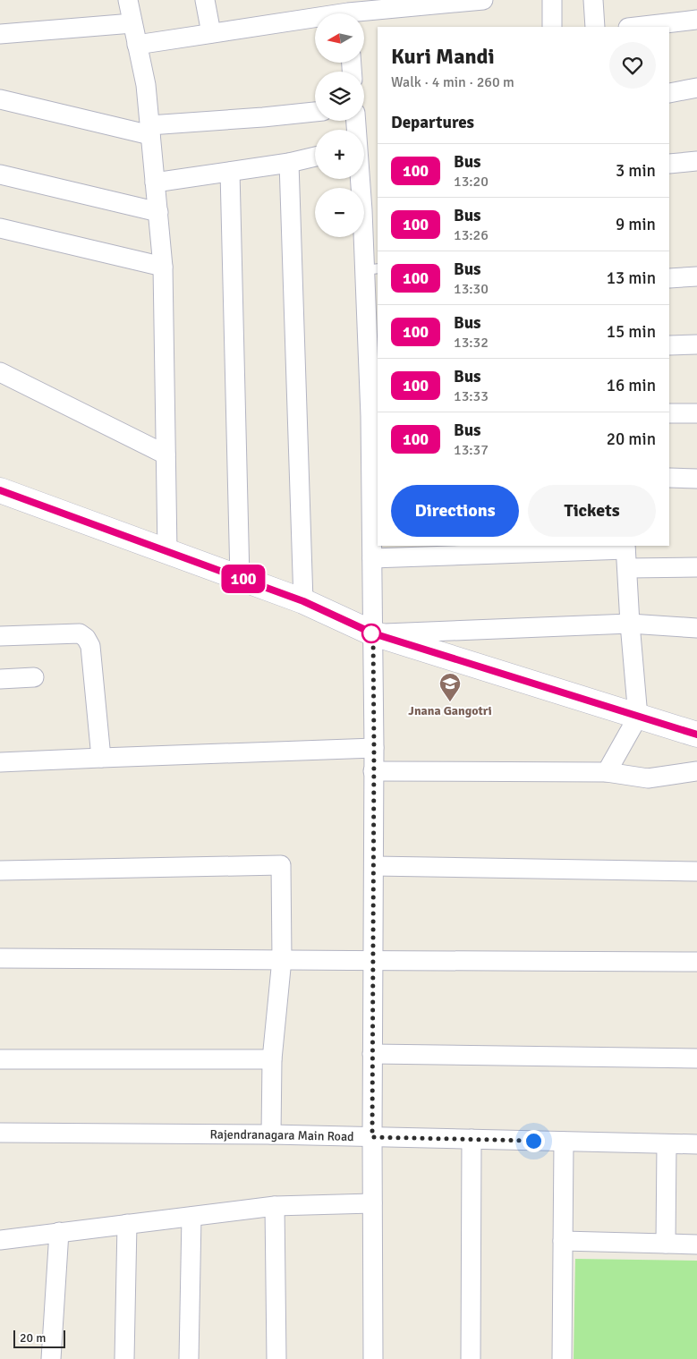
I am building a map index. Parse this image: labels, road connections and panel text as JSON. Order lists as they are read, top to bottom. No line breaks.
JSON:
{"streets":{"street":["Rajendranagara Main Road"]},"places":{"school or university":["Jnana Gangotri"]},"lines":["bus line 100"],"scale_bar":"20 m","north":"left","page":{"on_map":"100","map_buttons":["+","−"],"heading":[["Kuri Mandi","Walk · 4 min · 260 m"],"Departures"],"list":[{"mark":"100","name":"Bus","note":"13:20","value":"3 min"},{"mark":"100","name":"Bus","note":"13:26","value":"9 min"},{"mark":"100","name":"Bus","note":"13:30","value":"13 min"},{"mark":"100","name":"Bus","note":"13:32","value":"15 min"},{"mark":"100","name":"Bus","note":"13:33","value":"16 min"},{"mark":"100","name":"Bus","note":"13:37","value":"20 min"}],"buttons":["Directions","Tickets"],"scale":"20 m"}}
